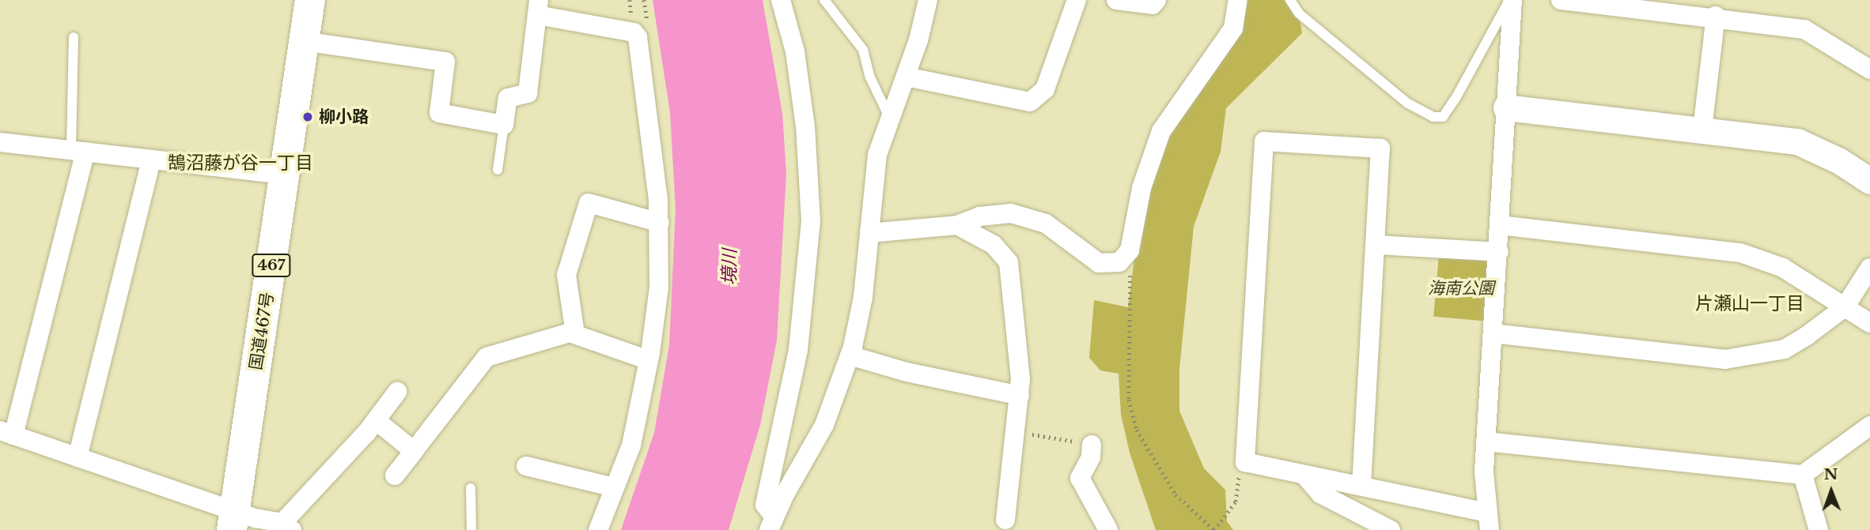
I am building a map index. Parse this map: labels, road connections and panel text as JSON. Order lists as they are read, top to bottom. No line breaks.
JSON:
{"streets":{"highway":["467","国道467号"]},"districts":["鵠沼藤が谷一丁目","片瀬山一丁目"],"water":["境川"],"parks":["海南公園"],"places":["柳小路"],"north":"top"}
